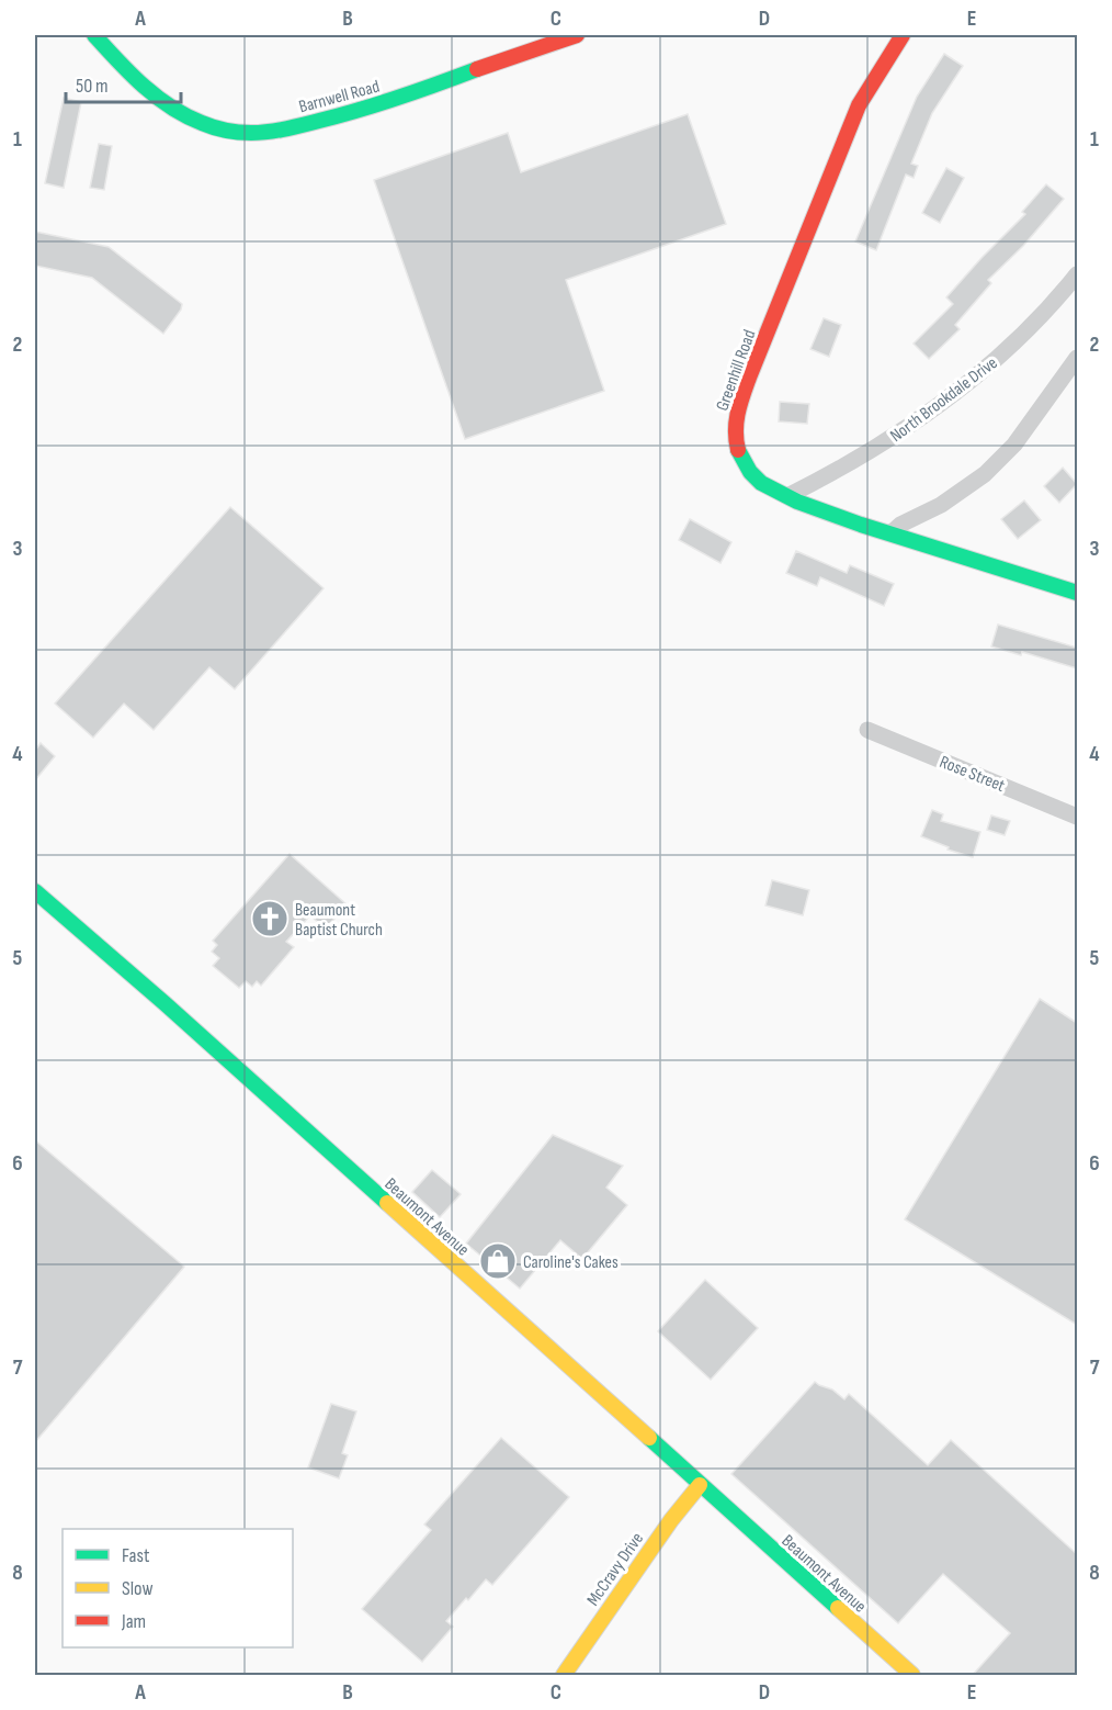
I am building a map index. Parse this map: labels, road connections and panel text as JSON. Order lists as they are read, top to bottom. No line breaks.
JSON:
{"streets":{"street":["Barnwell Road","Greenhill Road","North Brookdale Drive","Rose Street","Beaumont Avenue","McCravy Drive"]},"crossings":[["Greenhill Road","North Brookdale Drive"],["Beaumont Avenue","McCravy Drive"]],"places":{"church":["Beaumont Baptist Church"],"shop":["Caroline's Cakes"]},"legend":["Fast","Slow","Jam"],"scale_bar":"50 m","grid":{"columns":["A","B","C","D","E"],"rows":["1","2","3","4","5","6","7","8"]}}
